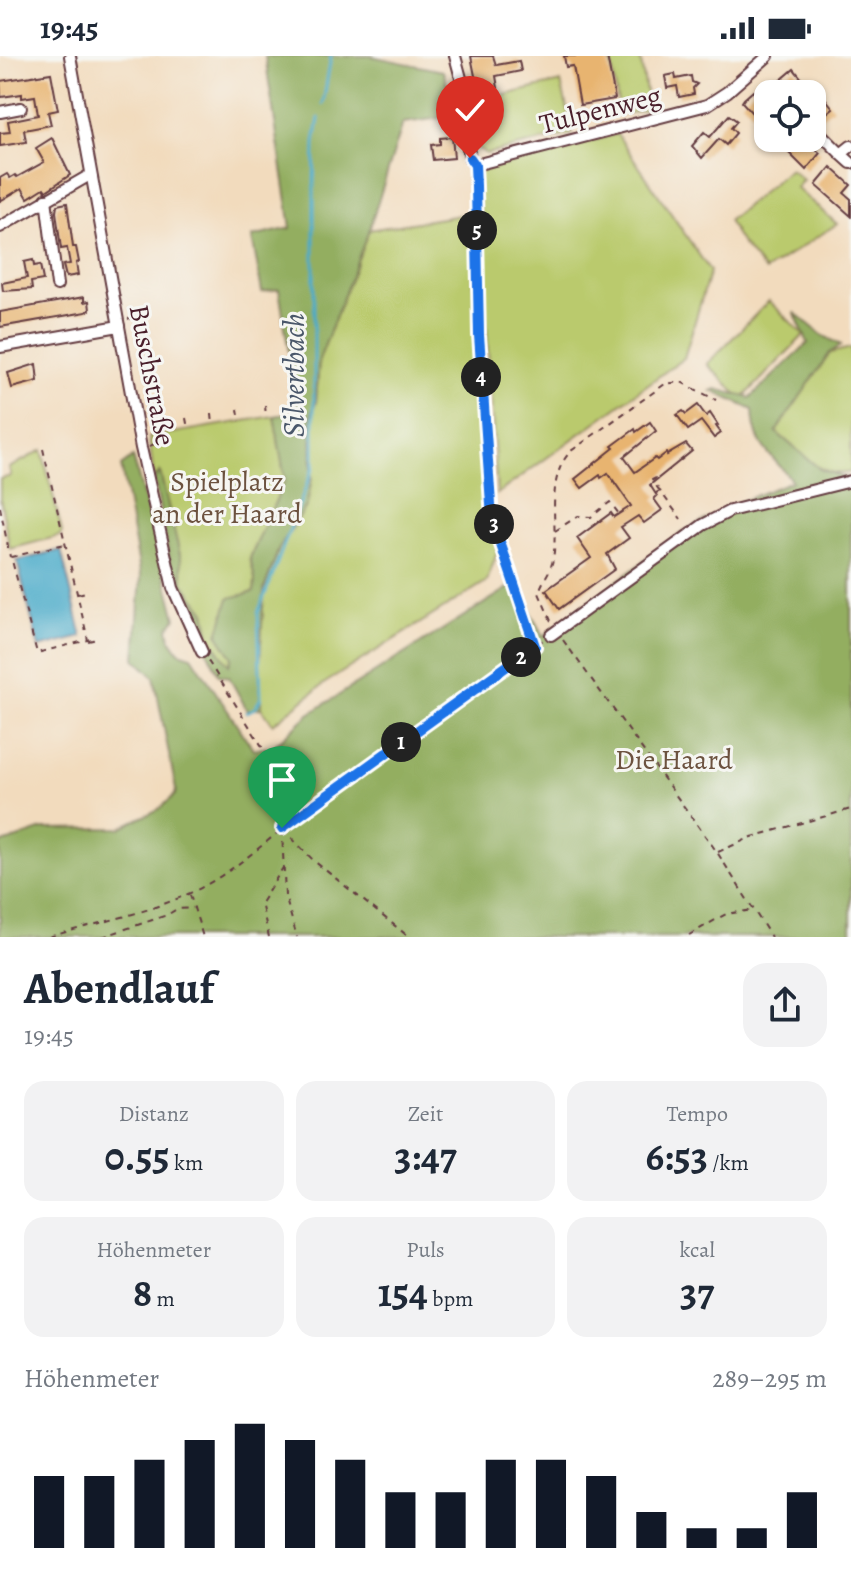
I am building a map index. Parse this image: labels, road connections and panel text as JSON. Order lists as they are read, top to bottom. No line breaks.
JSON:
{"streets":{"street":["Tulpenweg","Buschstraße"]},"water":["Silvertbach"],"parks":["Spielplatz an der Haard","Die Haard"],"page":{"status":"19:45","pins":["5","4","3","2","1"],"heading":["Abendlauf","19:45"],"stats":[["Distanz","0.55 km"],["Zeit","3:47"],["Tempo","6:53 /km"],["Höhenmeter","8 m"],["Puls","154 bpm"],["kcal","37"]],"chart":["Höhenmeter","289–295 m"]}}
